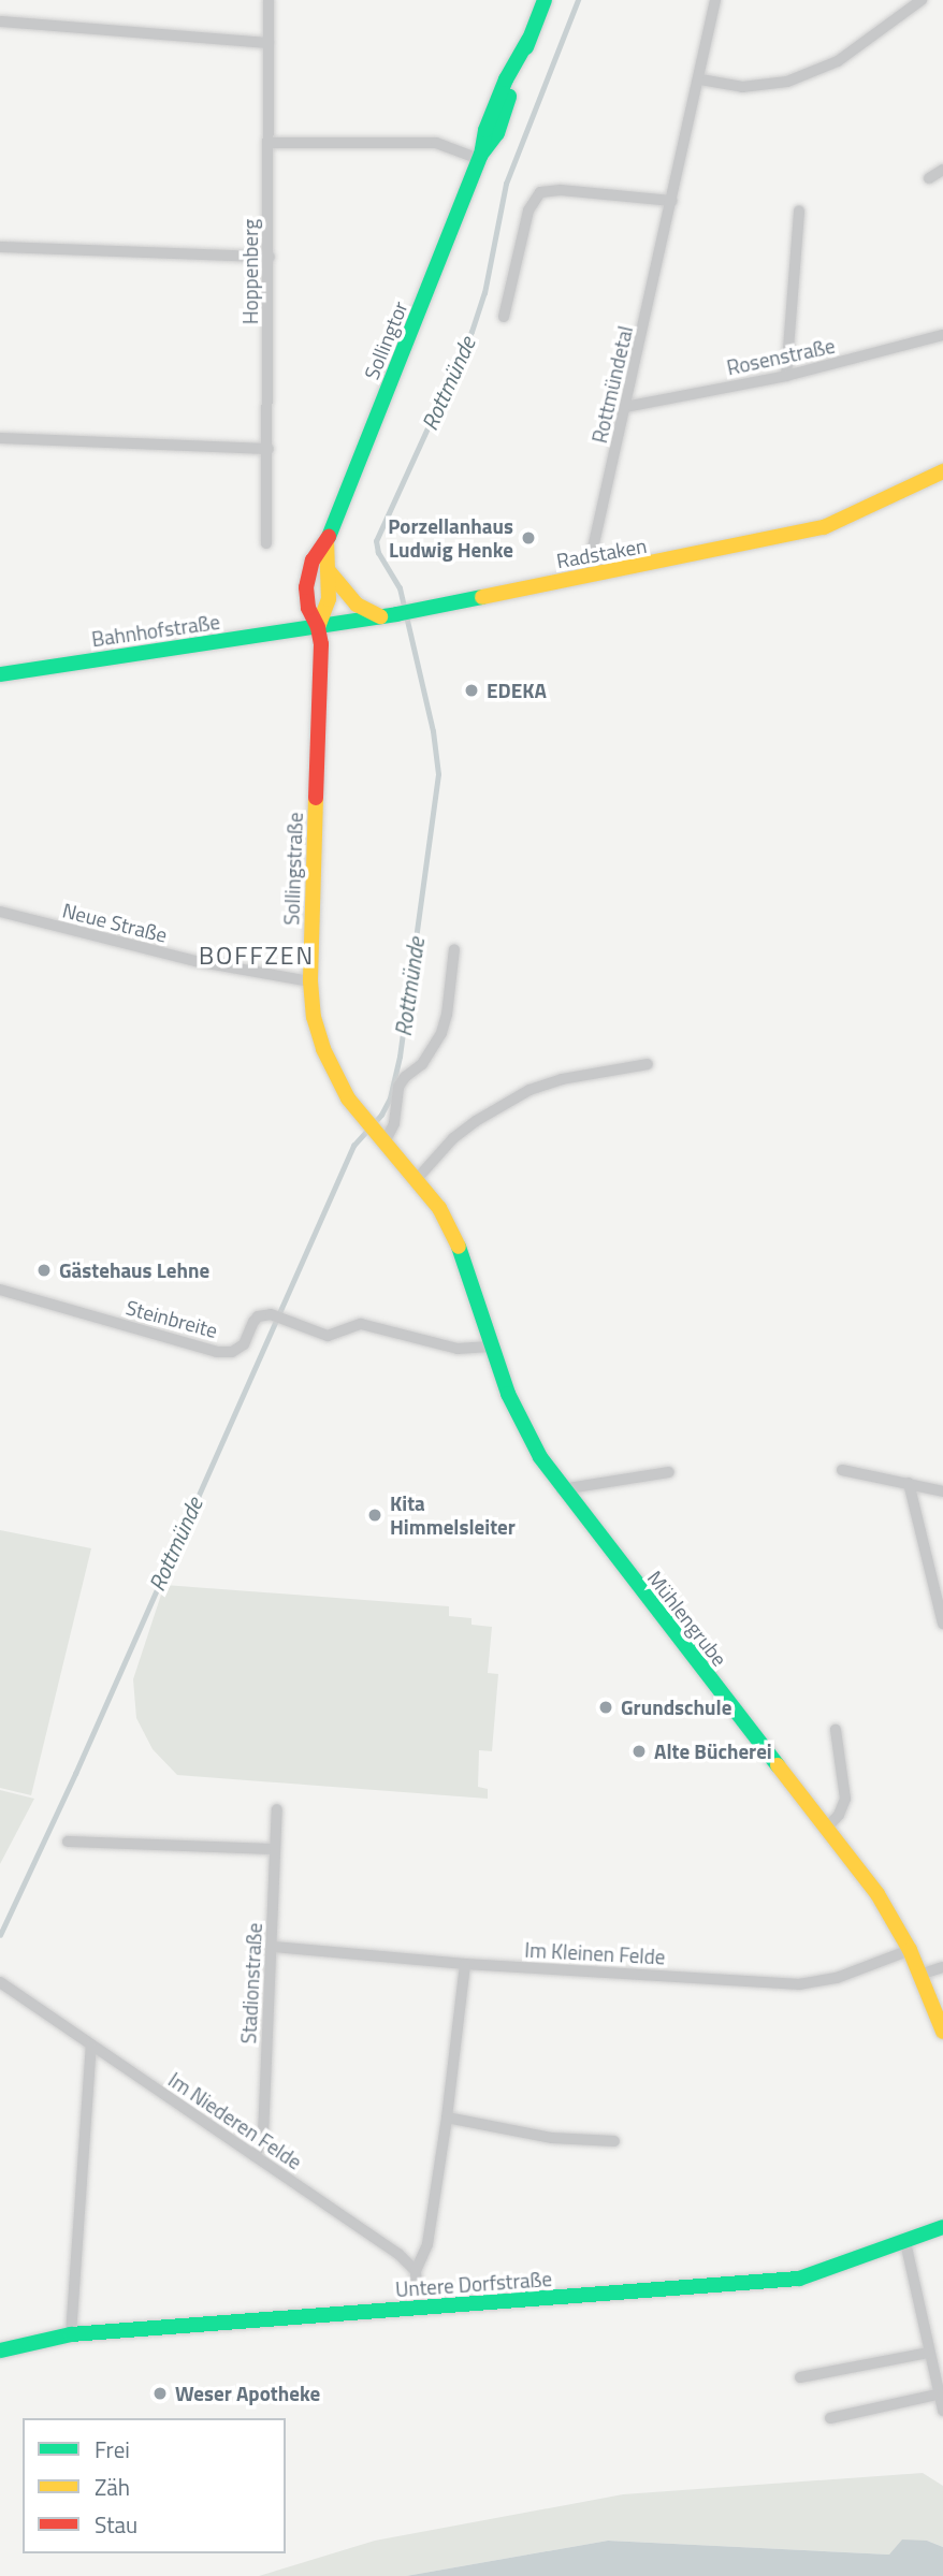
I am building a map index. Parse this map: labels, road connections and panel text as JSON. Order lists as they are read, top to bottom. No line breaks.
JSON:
{"streets":{"street":["Hoppenberg","Sollingtor","Rosenstraße","Rottmündetal","Radstaken","Bahnhofstraße","Sollingstraße","Neue Straße","Steinbreite","Mühlengrube","Im Kleinen Felde","Stadionstraße","Im Niederen Felde","Untere Dorfstraße"]},"crossings":[["Sollingtor","Radstaken"],["Sollingtor","Bahnhofstraße"],["Sollingtor","Sollingstraße"],["Rosenstraße","Rottmündetal"],["Rottmündetal","Radstaken"],["Radstaken","Bahnhofstraße"],["Radstaken","Sollingstraße"],["Bahnhofstraße","Sollingstraße"],["Sollingstraße","Neue Straße"],["Sollingstraße","Mühlengrube"],["Steinbreite","Mühlengrube"],["Mühlengrube","Im Kleinen Felde"],["Im Kleinen Felde","Stadionstraße"],["Stadionstraße","Im Niederen Felde"]],"districts":["BOFFZEN"],"water":["Rottmünde"],"places":["Porzellanhaus Ludwig Henke","EDEKA","Gästehaus Lehne","Kita Himmelsleiter","Grundschule","Alte Bücherei","Weser Apotheke"],"legend":["Frei","Zäh","Stau"]}
